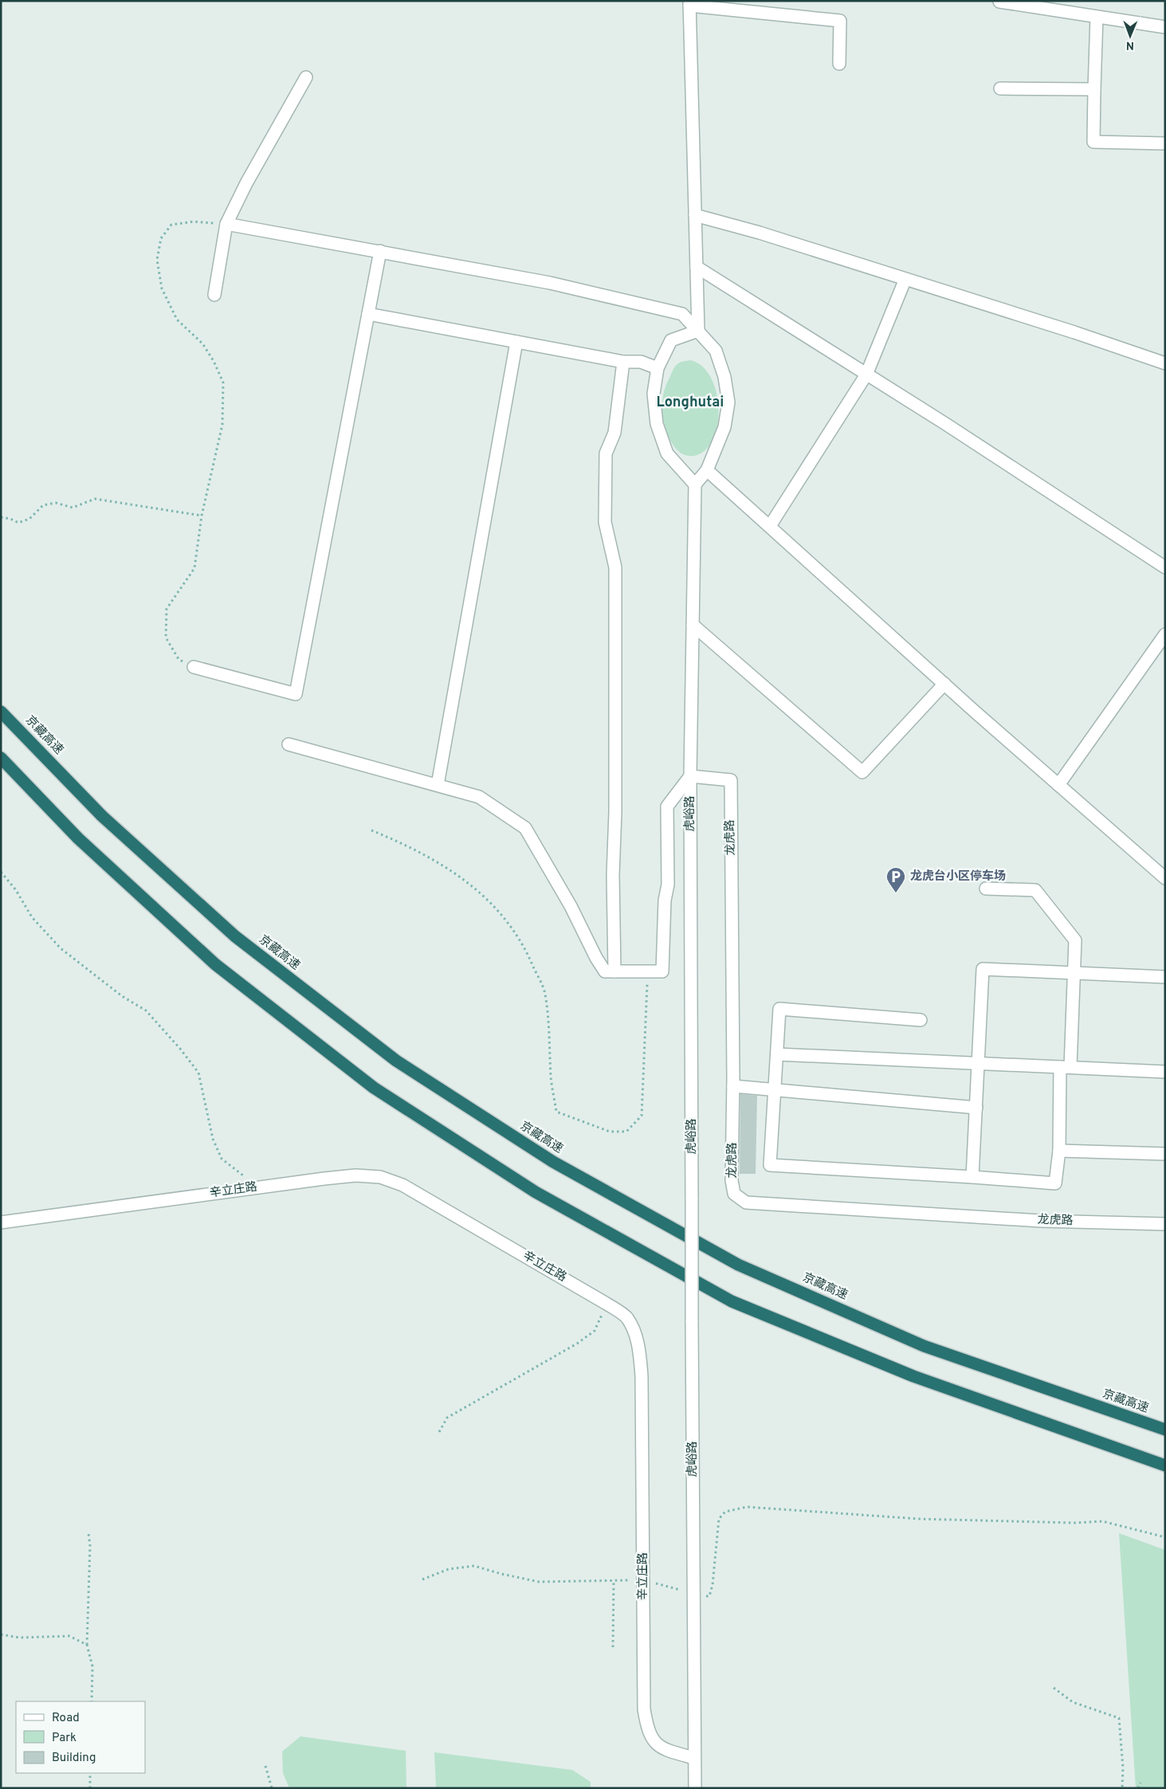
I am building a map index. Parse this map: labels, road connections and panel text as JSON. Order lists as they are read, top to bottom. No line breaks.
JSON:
{"streets":{"highway":["京藏高速"],"street":["虎峪路","龙虎路","辛立庄路"]},"crossings":[["虎峪路","龙虎路"],["虎峪路","辛立庄路"]],"districts":["Longhutai"],"places":{"parking":["龙虎台小区停车场"]},"legend":["Road","Park","Building"],"north":"bottom"}
